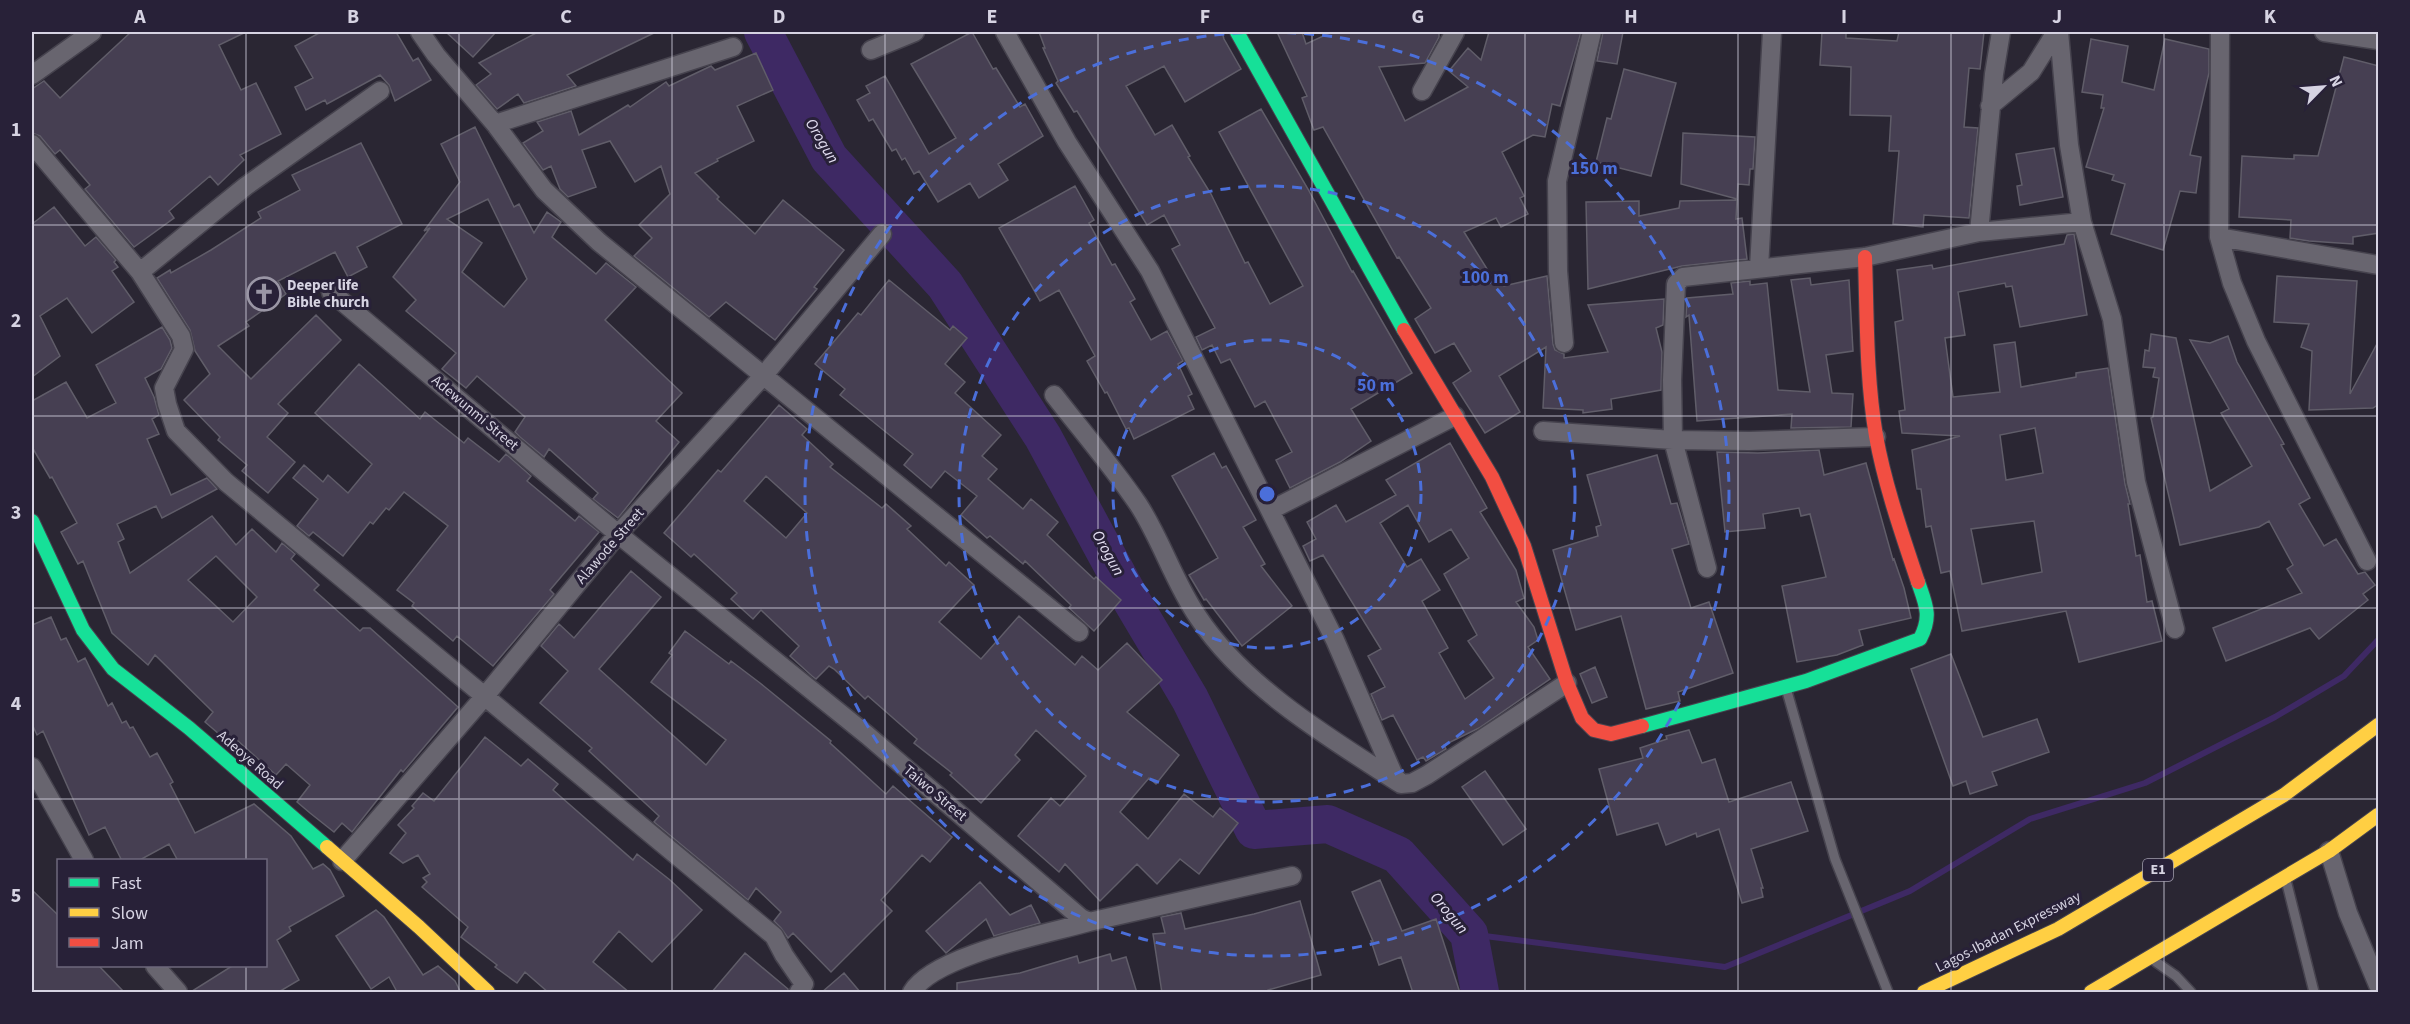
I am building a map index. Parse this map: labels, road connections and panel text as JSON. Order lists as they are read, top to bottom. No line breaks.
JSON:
{"streets":{"main road":["Adeoye Road","E1","Lagos-Ibadan Expressway"],"street":["Adewunmi Street","Alawode Street","Taiwo Street"]},"crossings":[["Adewunmi Street","Alawode Street"],["Adewunmi Street","Taiwo Street"],["Alawode Street","Adeoye Road"],["Alawode Street","Taiwo Street"]],"water":["Orogun"],"places":{"church":["Deeper life Bible church"]},"legend":["Fast","Slow","Jam"],"north":"top right","grid":{"columns":["A","B","C","D","E","F","G","H","I","J","K"],"rows":["1","2","3","4","5"]},"rings":["150 m","100 m","50 m"]}
